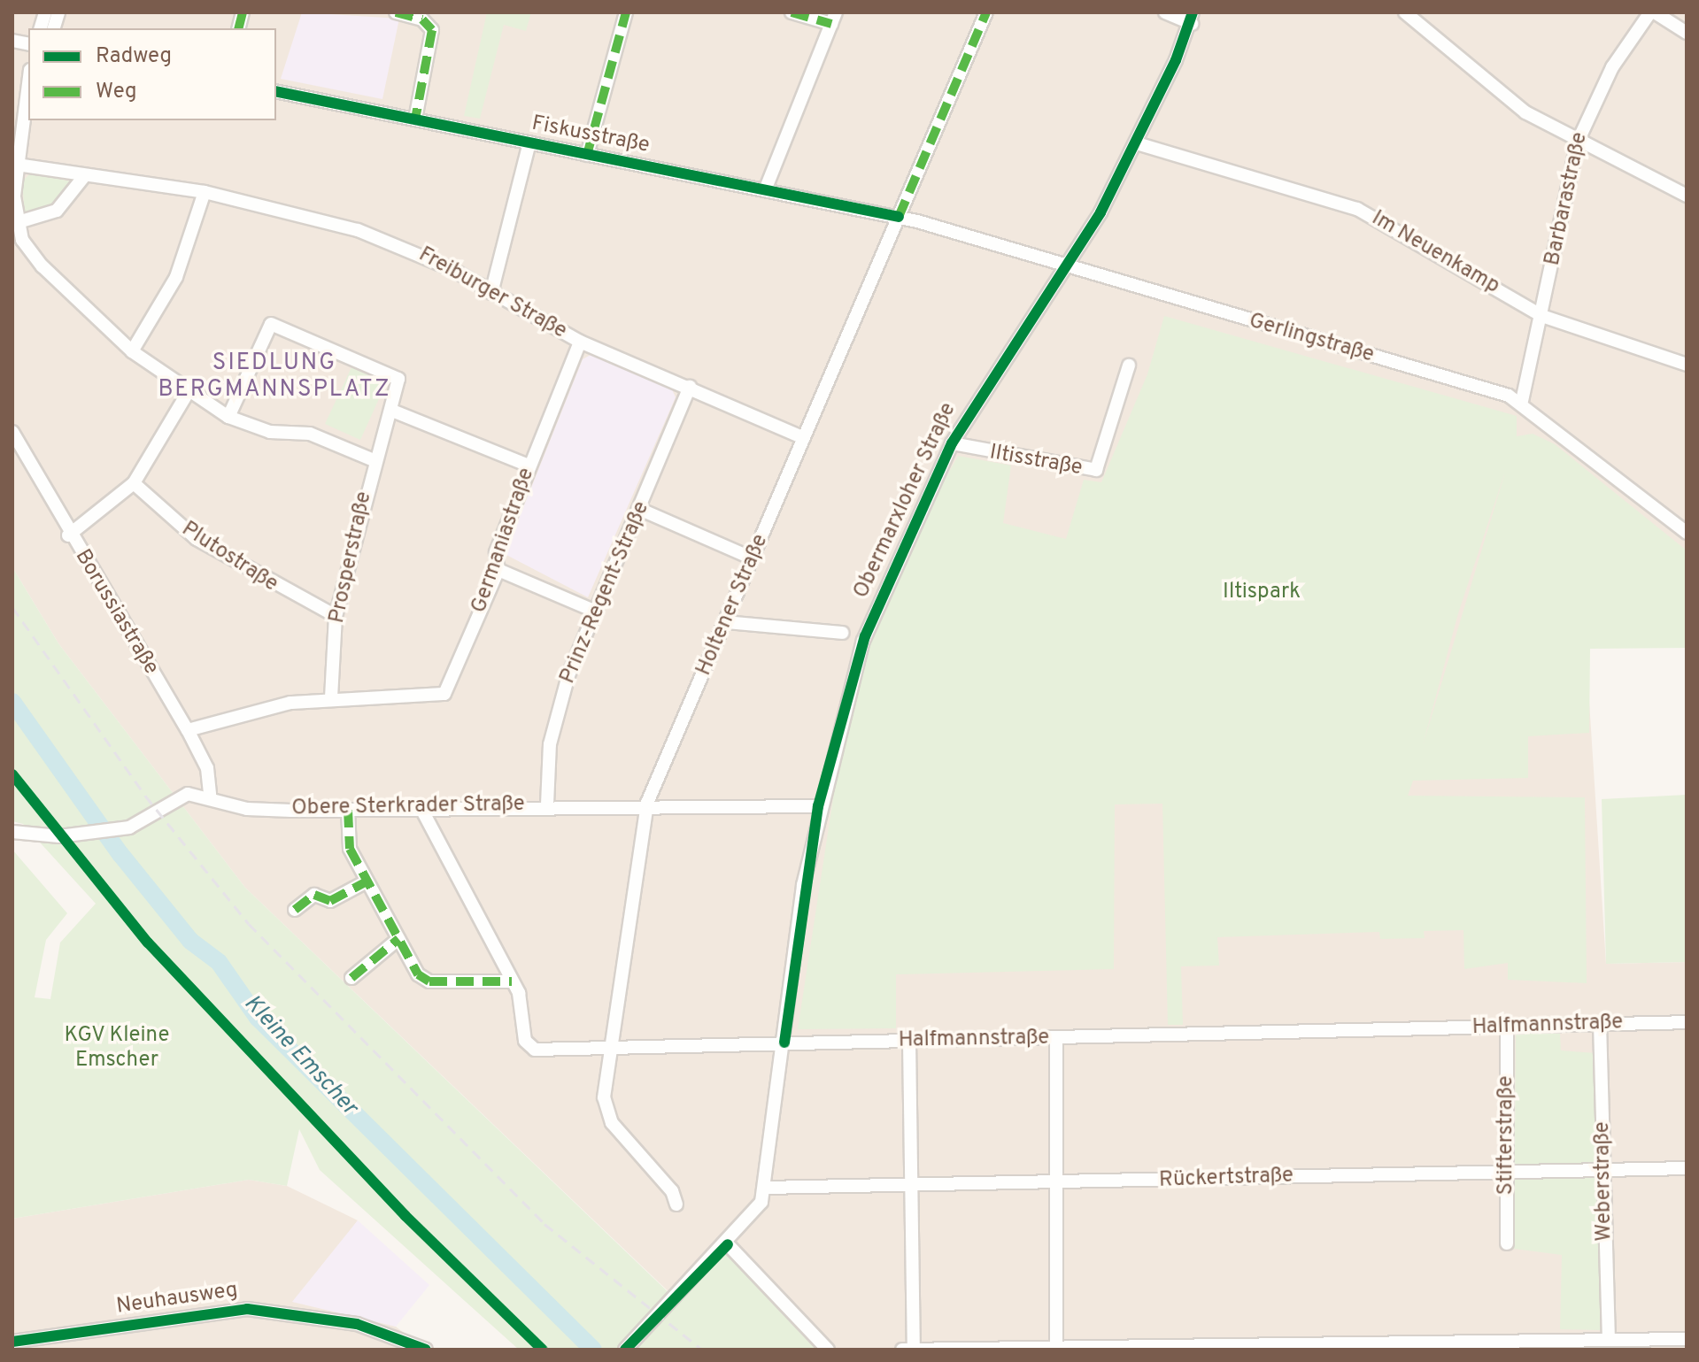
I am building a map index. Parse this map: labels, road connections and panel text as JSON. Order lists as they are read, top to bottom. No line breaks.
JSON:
{"streets":{"street":["Fiskusstraße","Barbarastraße","Im Neuenkamp","Freiburger Straße","Gerlingstraße","Iltisstraße","Obermarxloher Straße","Germaniastraße","Plutostraße","Prosperstraße","Prinz-Regent-Straße","Holtener Straße","Borussiastraße","Obere Sterkrader Straße","Halfmannstraße","Stifterstraße","Rückertstraße","Weberstraße","Neuhausweg"]},"crossings":[["Fiskusstraße","Gerlingstraße"],["Fiskusstraße","Holtener Straße"],["Barbarastraße","Im Neuenkamp"],["Barbarastraße","Gerlingstraße"],["Im Neuenkamp","Obermarxloher Straße"],["Freiburger Straße","Germaniastraße"],["Freiburger Straße","Prinz-Regent-Straße"],["Freiburger Straße","Holtener Straße"],["Gerlingstraße","Obermarxloher Straße"],["Gerlingstraße","Holtener Straße"],["Iltisstraße","Obermarxloher Straße"],["Obermarxloher Straße","Obere Sterkrader Straße"],["Obermarxloher Straße","Halfmannstraße"],["Obermarxloher Straße","Rückertstraße"],["Germaniastraße","Prosperstraße"],["Germaniastraße","Borussiastraße"],["Plutostraße","Prosperstraße"],["Prinz-Regent-Straße","Obere Sterkrader Straße"],["Holtener Straße","Obere Sterkrader Straße"],["Holtener Straße","Halfmannstraße"],["Borussiastraße","Obere Sterkrader Straße"],["Obere Sterkrader Straße","Halfmannstraße"],["Halfmannstraße","Stifterstraße"],["Halfmannstraße","Weberstraße"],["Stifterstraße","Rückertstraße"],["Rückertstraße","Weberstraße"]],"districts":["SIEDLUNG BERGMANNSPLATZ"],"water":["Kleine Emscher"],"parks":["Iltispark","KGV Kleine Emscher"],"legend":["Radweg","Weg"]}
